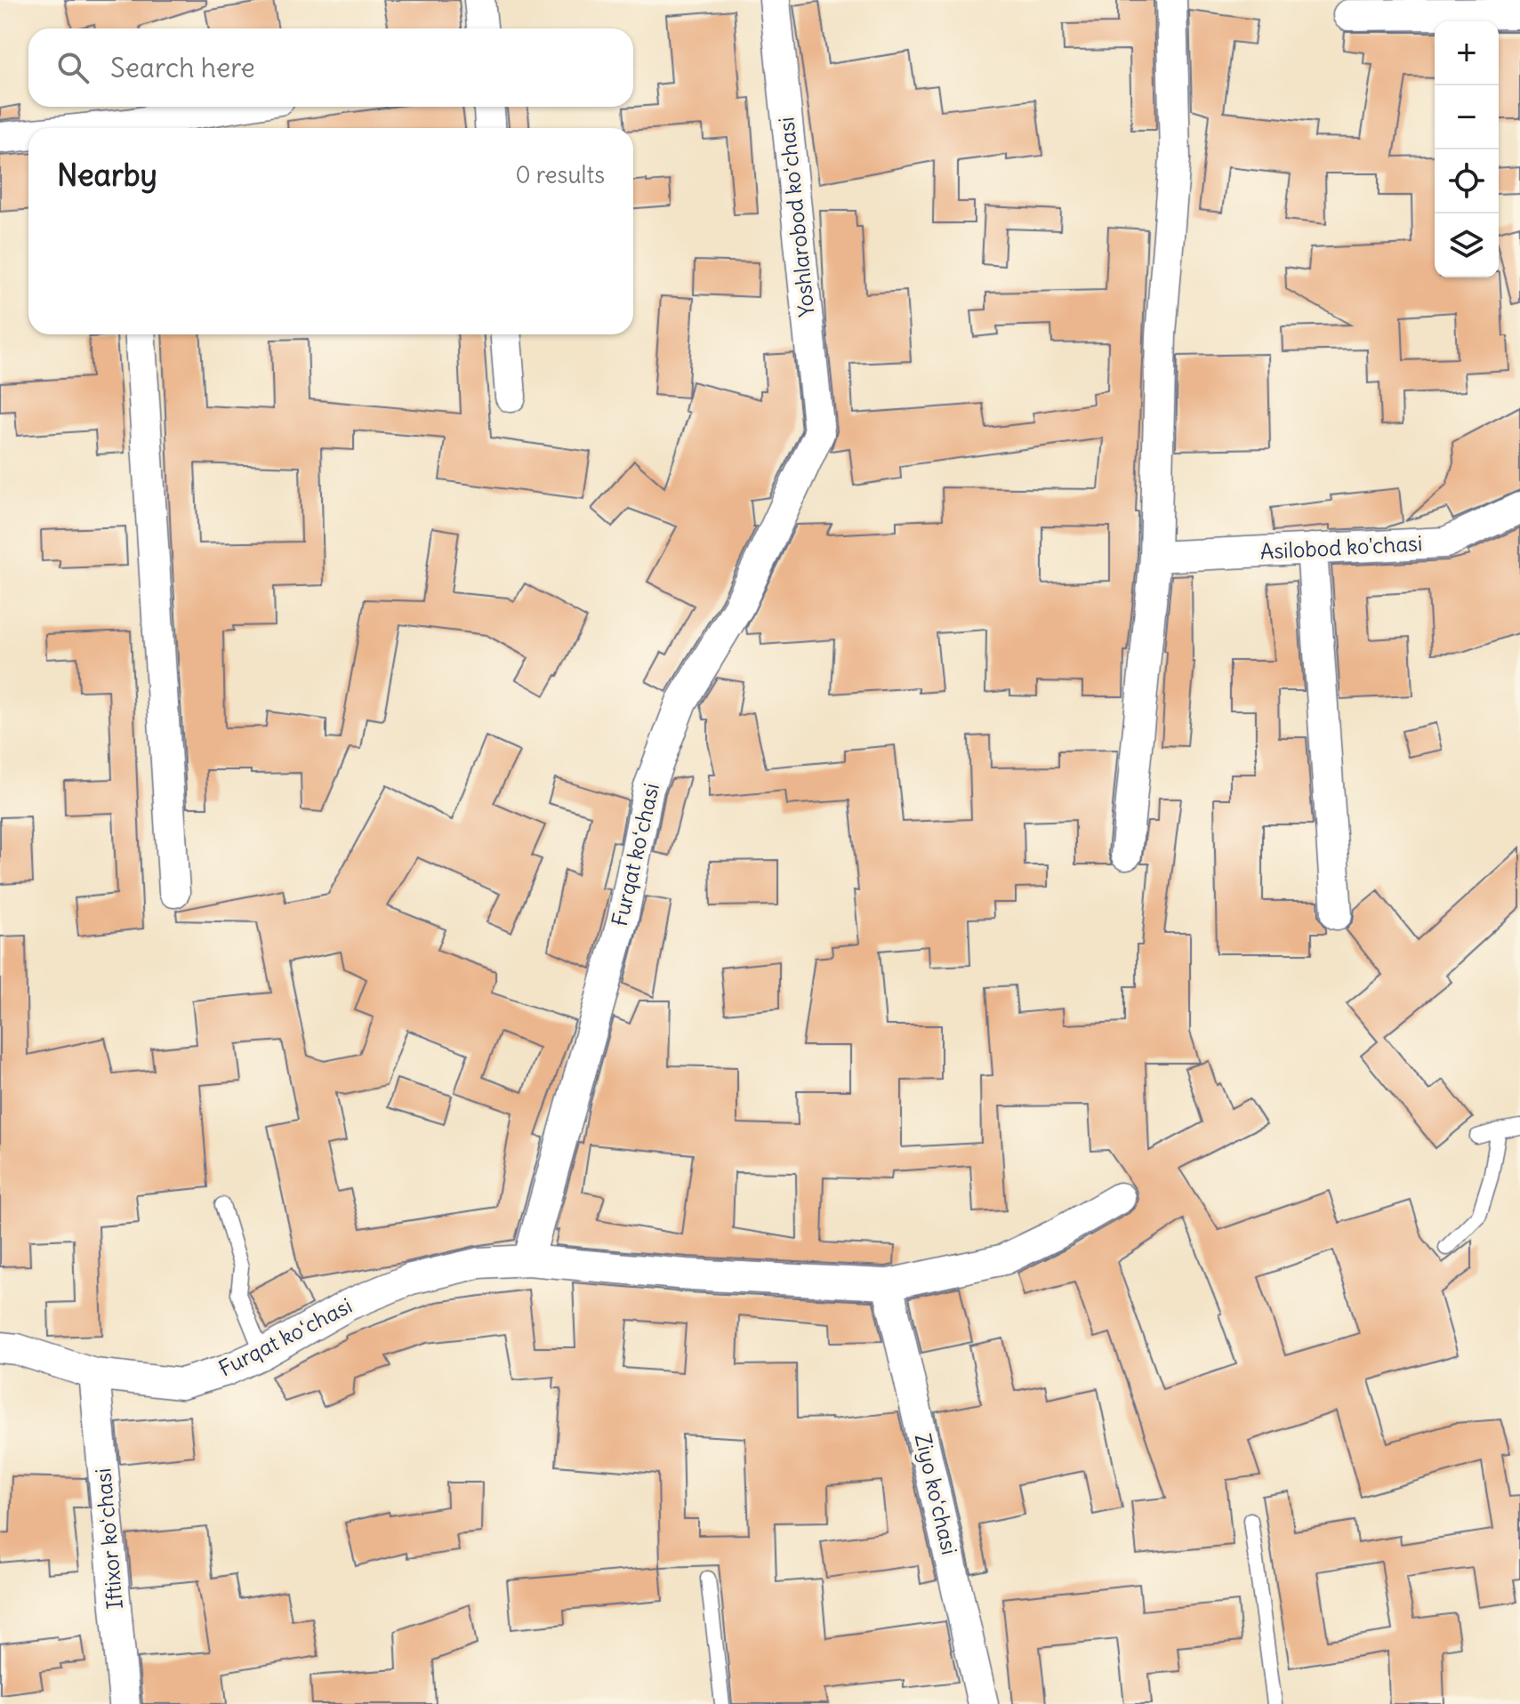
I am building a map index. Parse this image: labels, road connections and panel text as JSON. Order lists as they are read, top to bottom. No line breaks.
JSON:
{"streets":{"street":["Yoshlarobod koʻchasi","Asilobod ko'chasi","Furqat koʻchasi","Ziyo koʻchasi","Iftixor koʻchasi"]},"crossings":[["Yoshlarobod koʻchasi","Furqat koʻchasi"],["Furqat koʻchasi","Ziyo koʻchasi"],["Furqat koʻchasi","Iftixor koʻchasi"]],"page":{"map_buttons":["+","−"],"search":"Search here","heading":["Nearby","0 results"]}}
